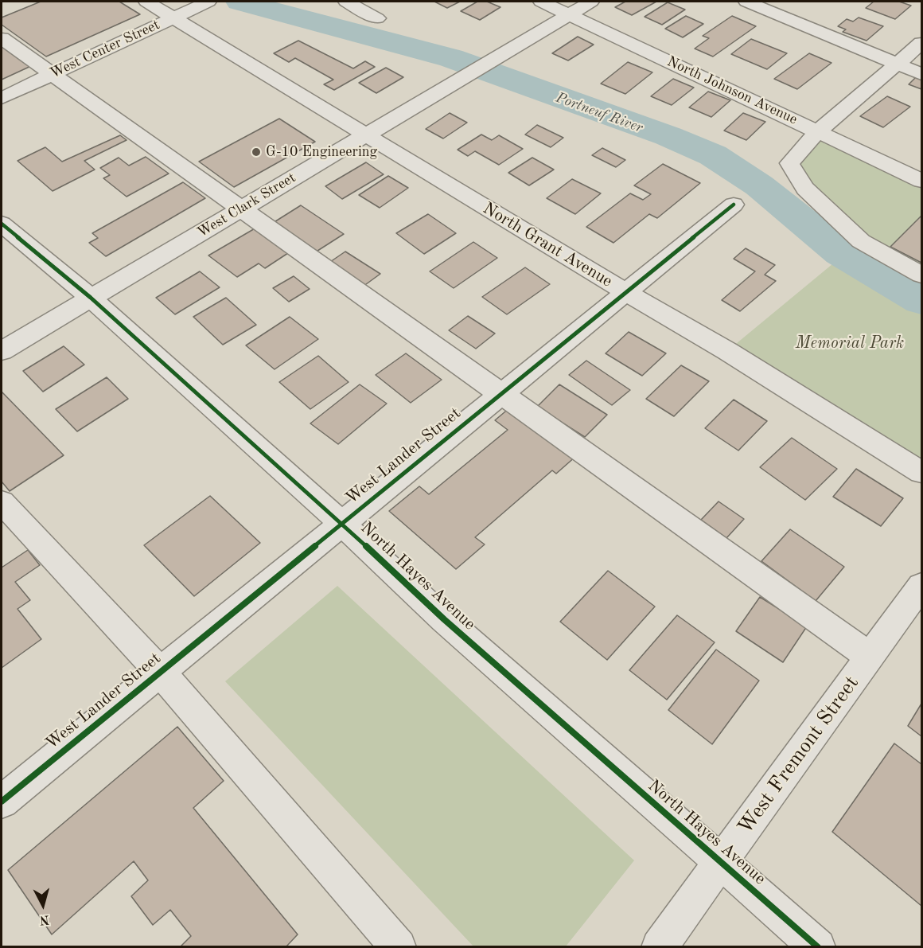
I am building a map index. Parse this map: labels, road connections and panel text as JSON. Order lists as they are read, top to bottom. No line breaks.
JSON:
{"streets":{"street":["West Center Street","North Johnson Avenue","West Clark Street","North Grant Avenue","West Lander Street","North Hayes Avenue","West Fremont Street"]},"crossings":[["West Center Street","North Grant Avenue"],["North Johnson Avenue","West Clark Street"],["West Clark Street","North Grant Avenue"],["West Clark Street","North Hayes Avenue"],["North Grant Avenue","West Lander Street"],["West Lander Street","North Hayes Avenue"],["North Hayes Avenue","West Fremont Street"]],"water":["Portneuf River"],"parks":["Memorial Park"],"places":["G-10 Engineering"],"north":"bottom"}
